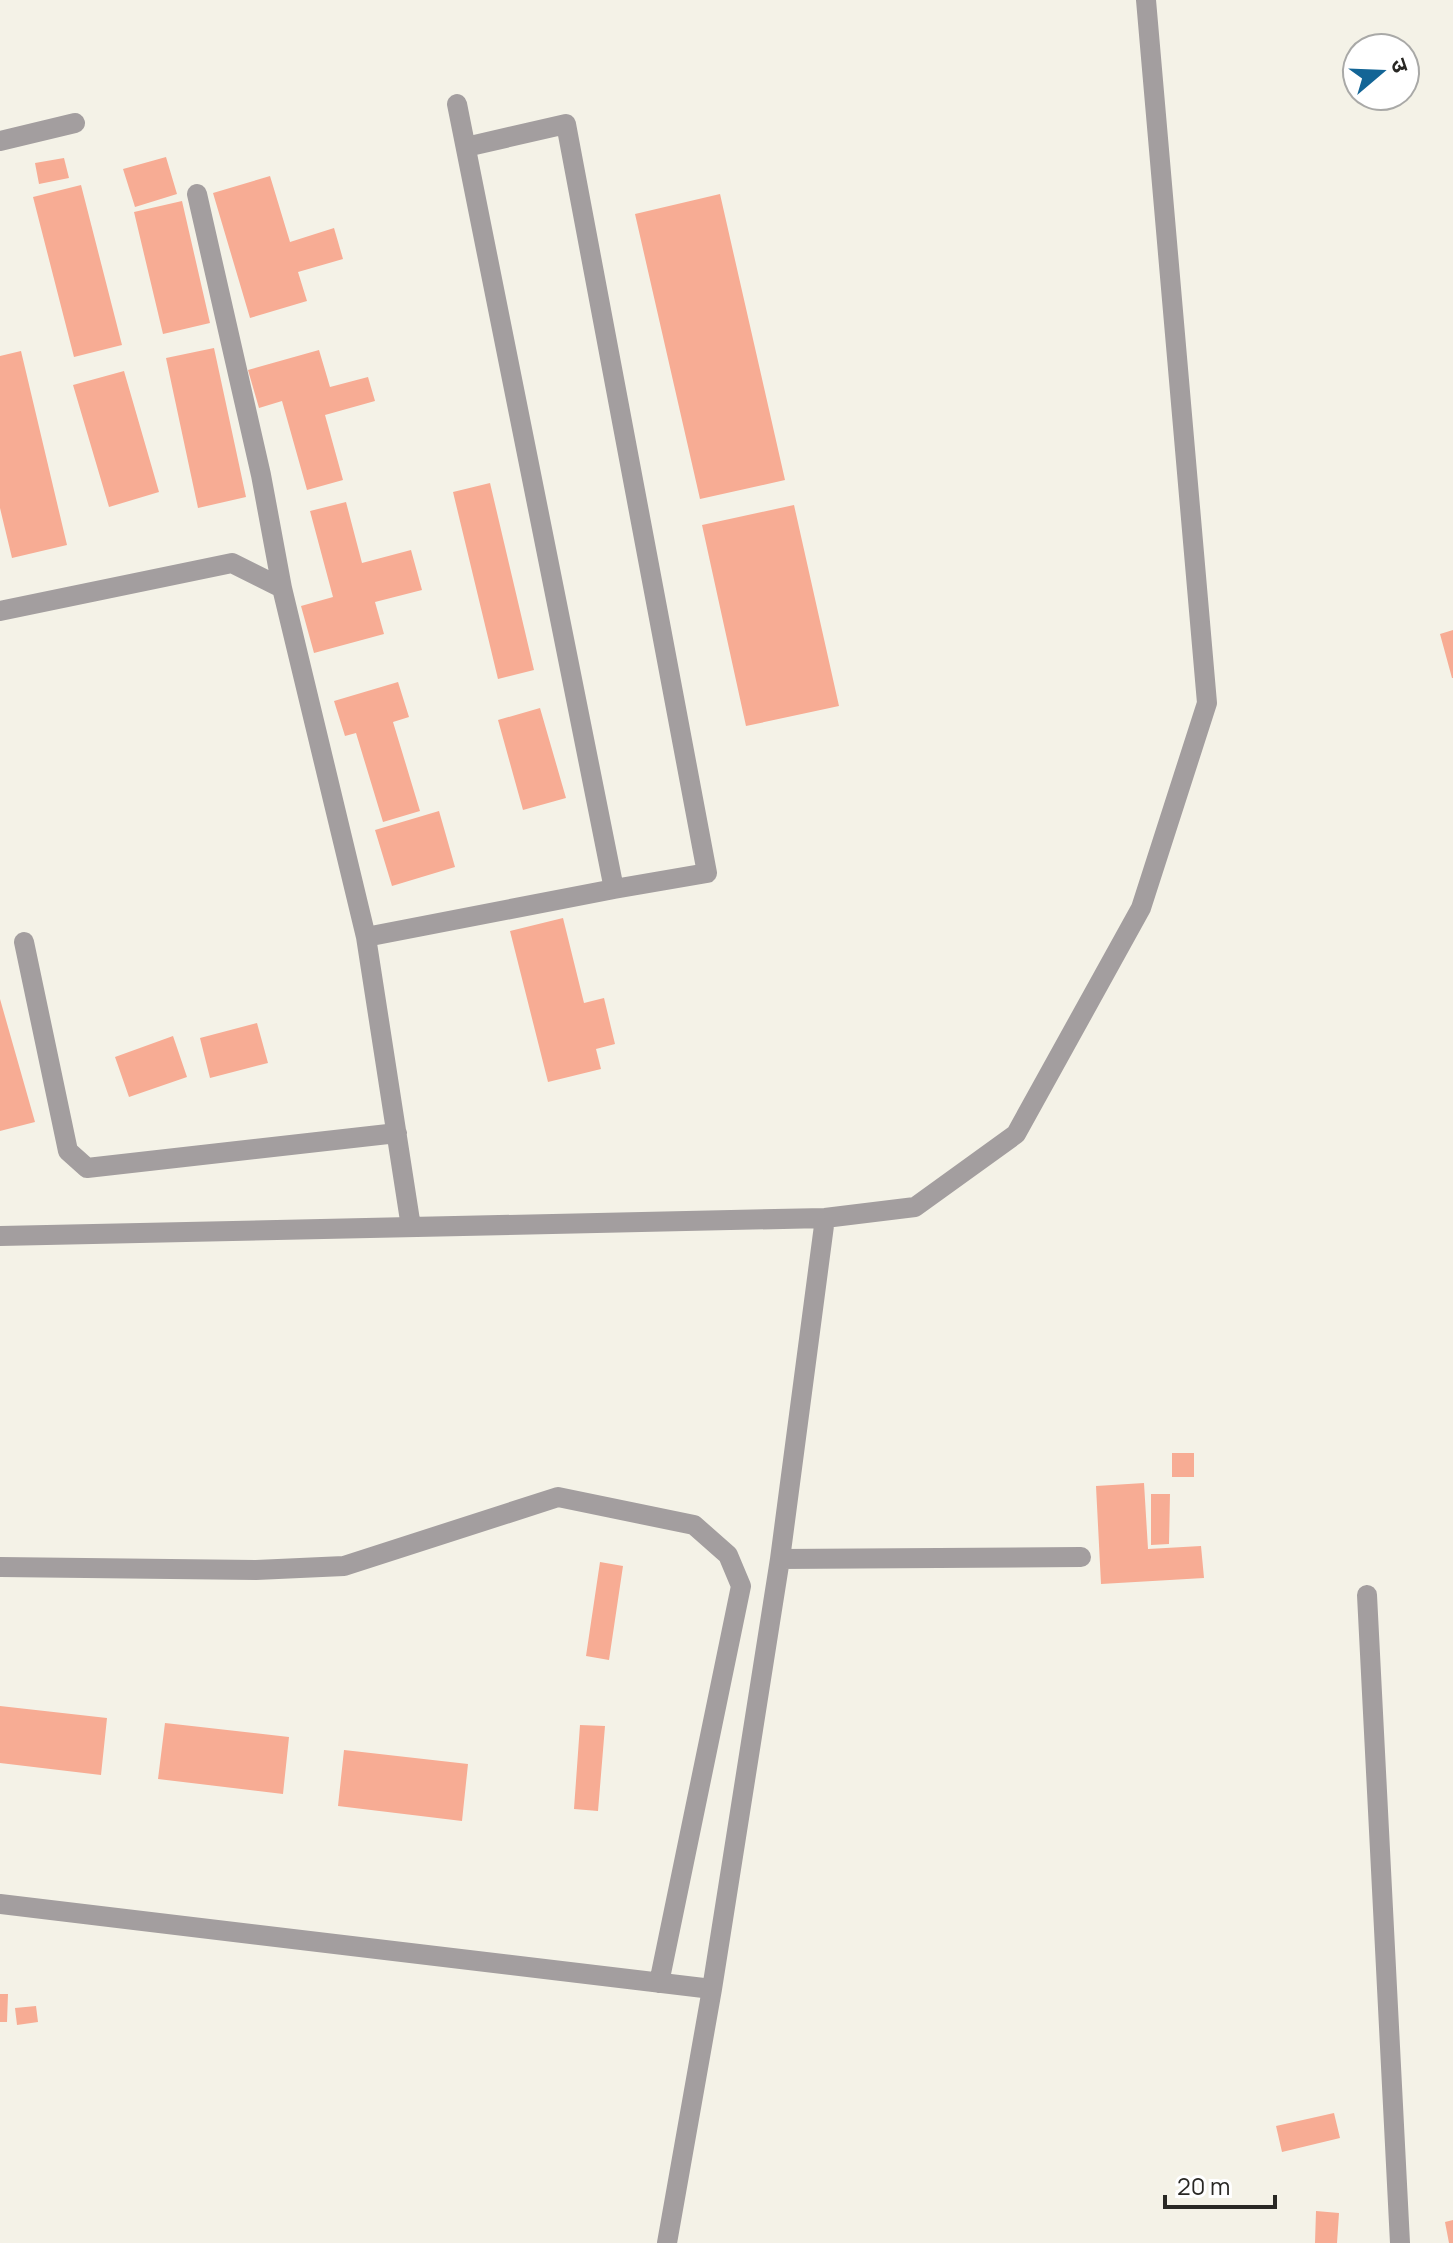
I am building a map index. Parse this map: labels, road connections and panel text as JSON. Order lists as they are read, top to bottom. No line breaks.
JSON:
{"scale_bar":"20 m","north":"right"}
